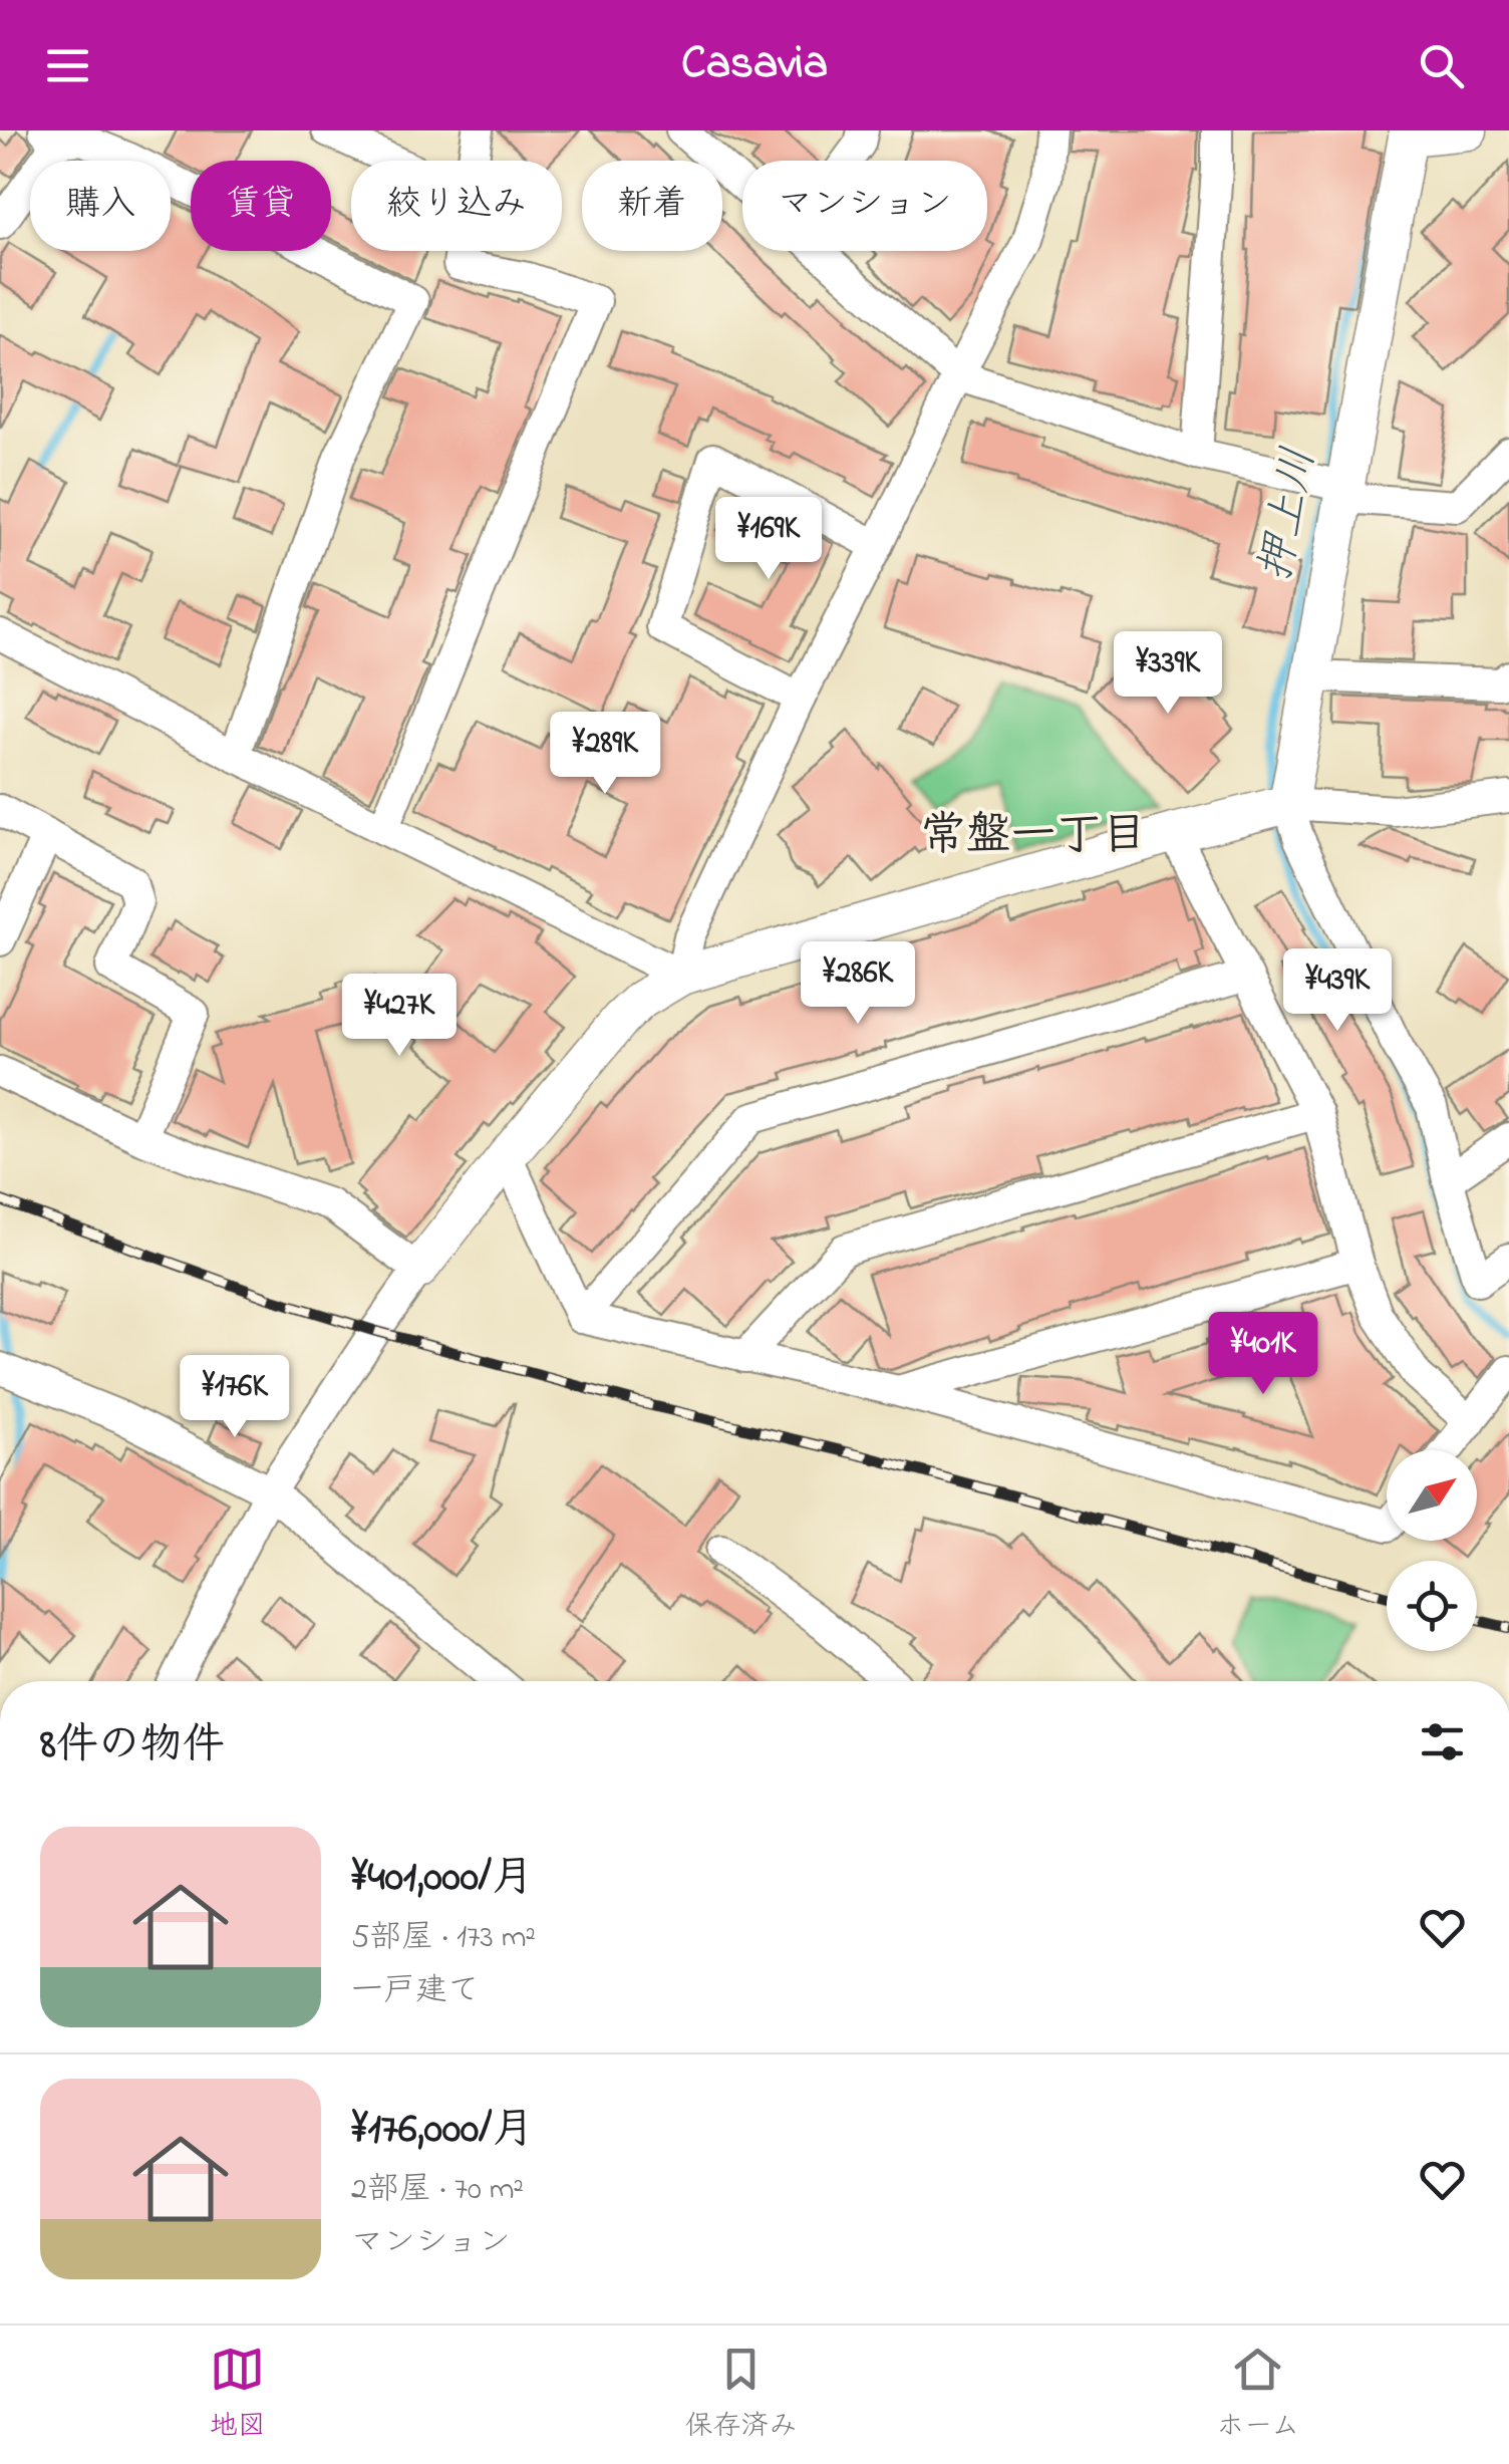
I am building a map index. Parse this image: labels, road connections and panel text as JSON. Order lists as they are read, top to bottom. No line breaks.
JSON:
{"districts":["常盤一丁目"],"water":["押上川"],"north":"top right","page":{"header":"Casavia","chip":["購入","賃貸","絞り込み","新着","マンション"],"price":["¥169K","¥339K","¥289K","¥286K","¥439K","¥427K","¥401K","¥176K"],"heading":"8件の物件","list":[{"name":"¥401,000/月","note":"5部屋 · 173 m² · 一戸建て"},{"name":"¥176,000/月","note":"2部屋 · 70 m² · マンション"}],"tabs":["地図","保存済み","ホーム"]}}
